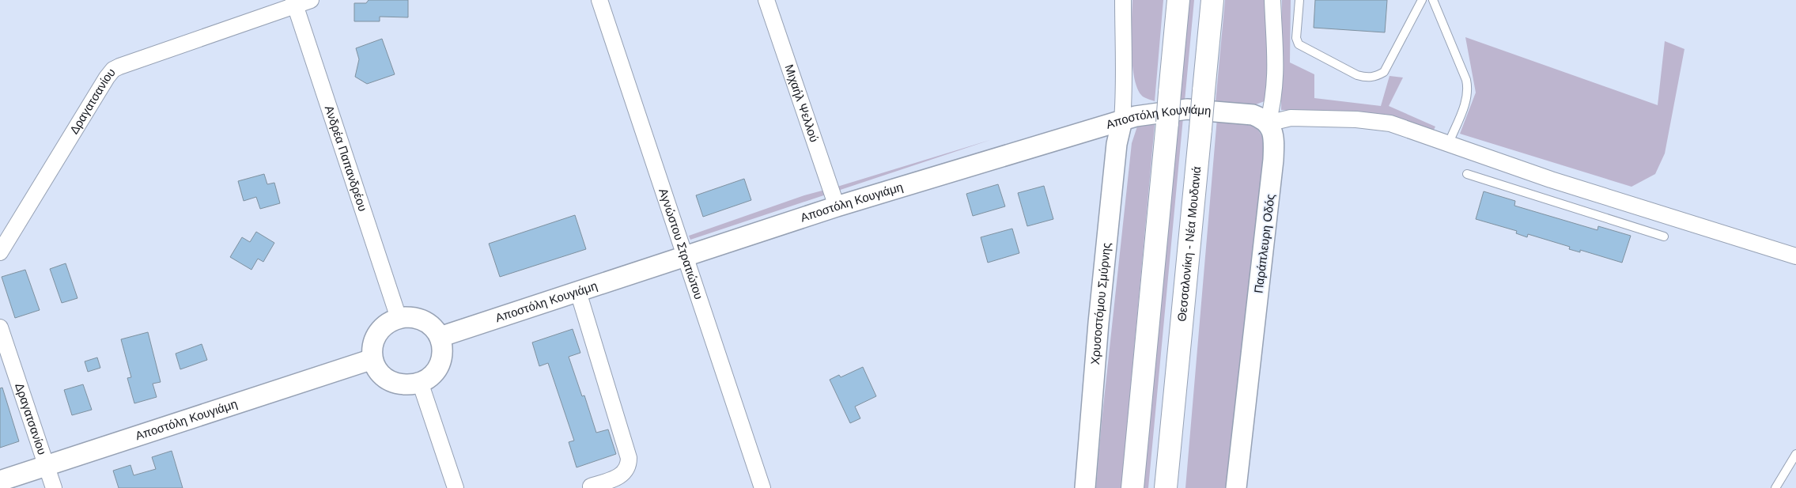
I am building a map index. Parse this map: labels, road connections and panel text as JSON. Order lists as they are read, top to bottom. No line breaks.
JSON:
{"streets":{"highway":["Θεσσαλονίκη - Νέα Μουδανιά"],"street":["Δραγατσανίου","Μιχαήλ Ψελλού","Αποστόλη Κουγιάμη","Ανδρέα Παπανδρέου","Παράπλευρη Οδός","Αγνώστου Στρατιώτου","Χρυσοστόμου Σμύρνης"]},"crossings":[["Δραγατσανίου","Αποστόλη Κουγιάμη"],["Δραγατσανίου","Ανδρέα Παπανδρέου"],["Μιχαήλ Ψελλού","Αποστόλη Κουγιάμη"],["Αποστόλη Κουγιάμη","Ανδρέα Παπανδρέου"],["Αποστόλη Κουγιάμη","Παράπλευρη Οδός"],["Αποστόλη Κουγιάμη","Αγνώστου Στρατιώτου"],["Αποστόλη Κουγιάμη","Χρυσοστόμου Σμύρνης"]]}
